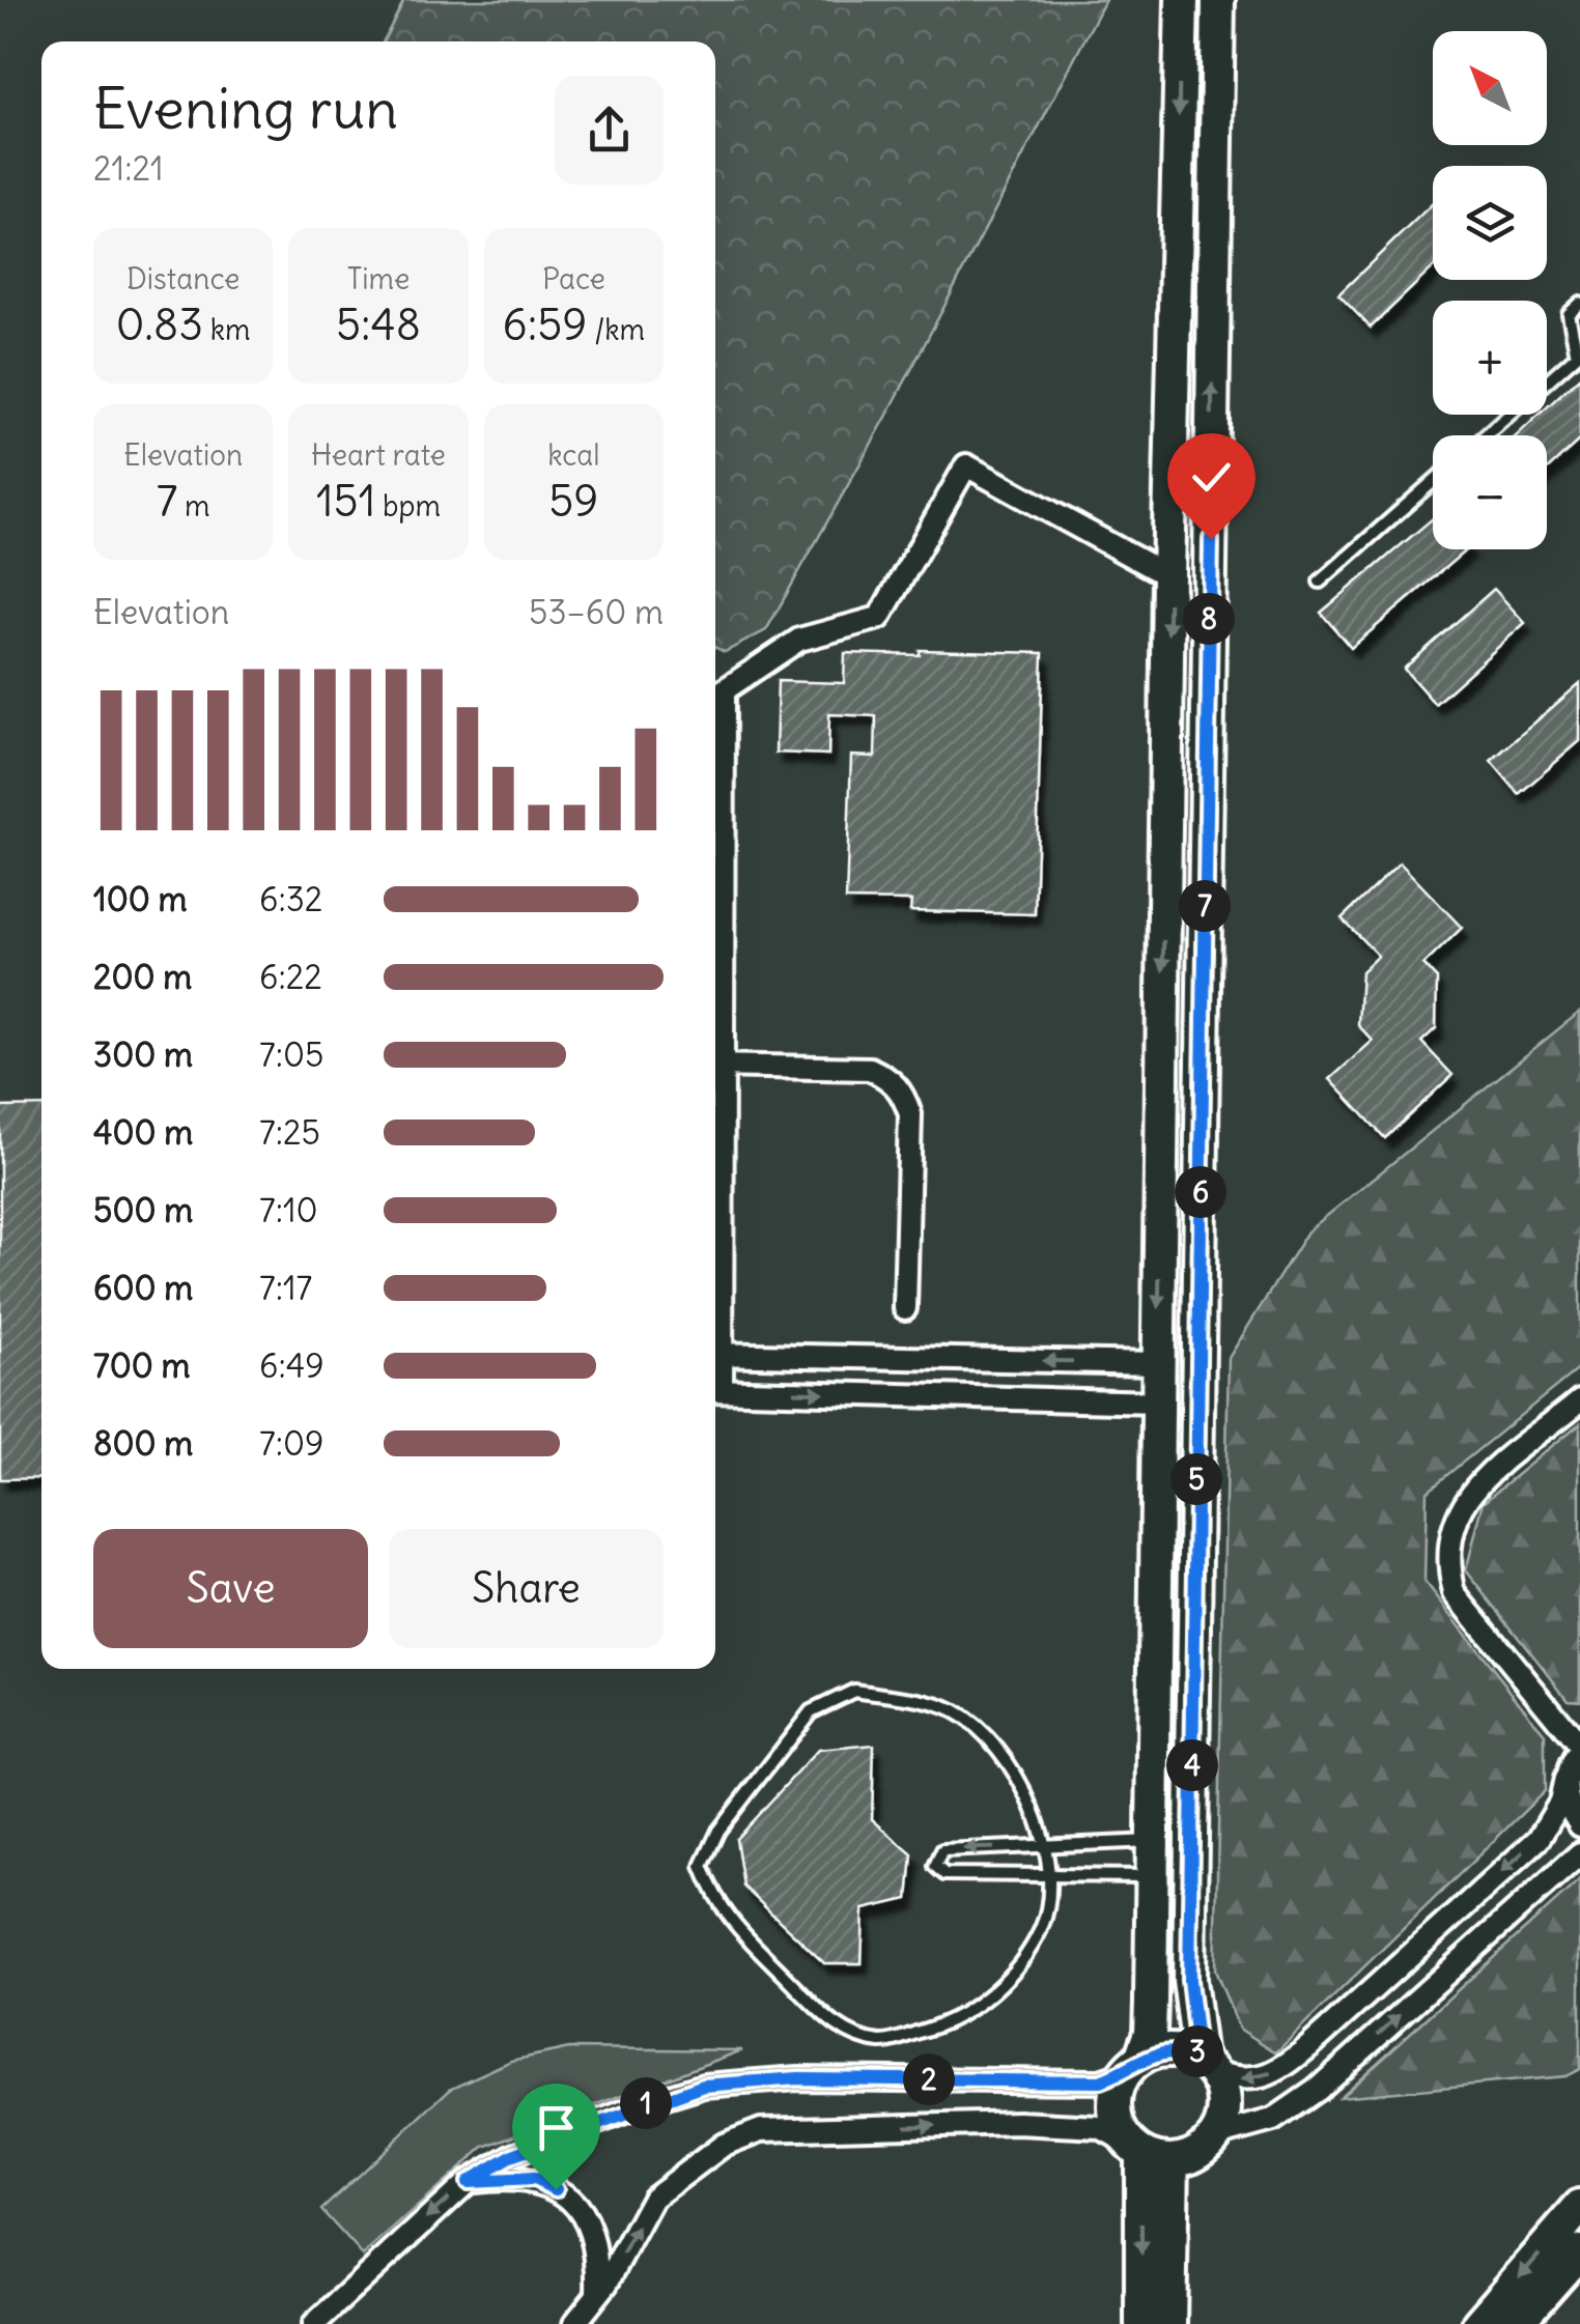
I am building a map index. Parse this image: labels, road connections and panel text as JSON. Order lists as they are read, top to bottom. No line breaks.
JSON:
{"north":"top left","page":{"map_buttons":["+","−"],"heading":["Evening run","21:21"],"stats":[["Distance","0.83 km"],["Time","5:48"],["Pace","6:59 /km"],["Elevation","7 m"],["Heart rate","151 bpm"],["kcal","59"]],"chart":["Elevation","53–60 m"],"pins":["8","7","6","5","4","3","2","1"],"list":[{"name":"100 m","note":"6:32"},{"name":"200 m","note":"6:22"},{"name":"300 m","note":"7:05"},{"name":"400 m","note":"7:25"},{"name":"500 m","note":"7:10"},{"name":"600 m","note":"7:17"},{"name":"700 m","note":"6:49"},{"name":"800 m","note":"7:09"}],"buttons":["Save","Share"]}}
